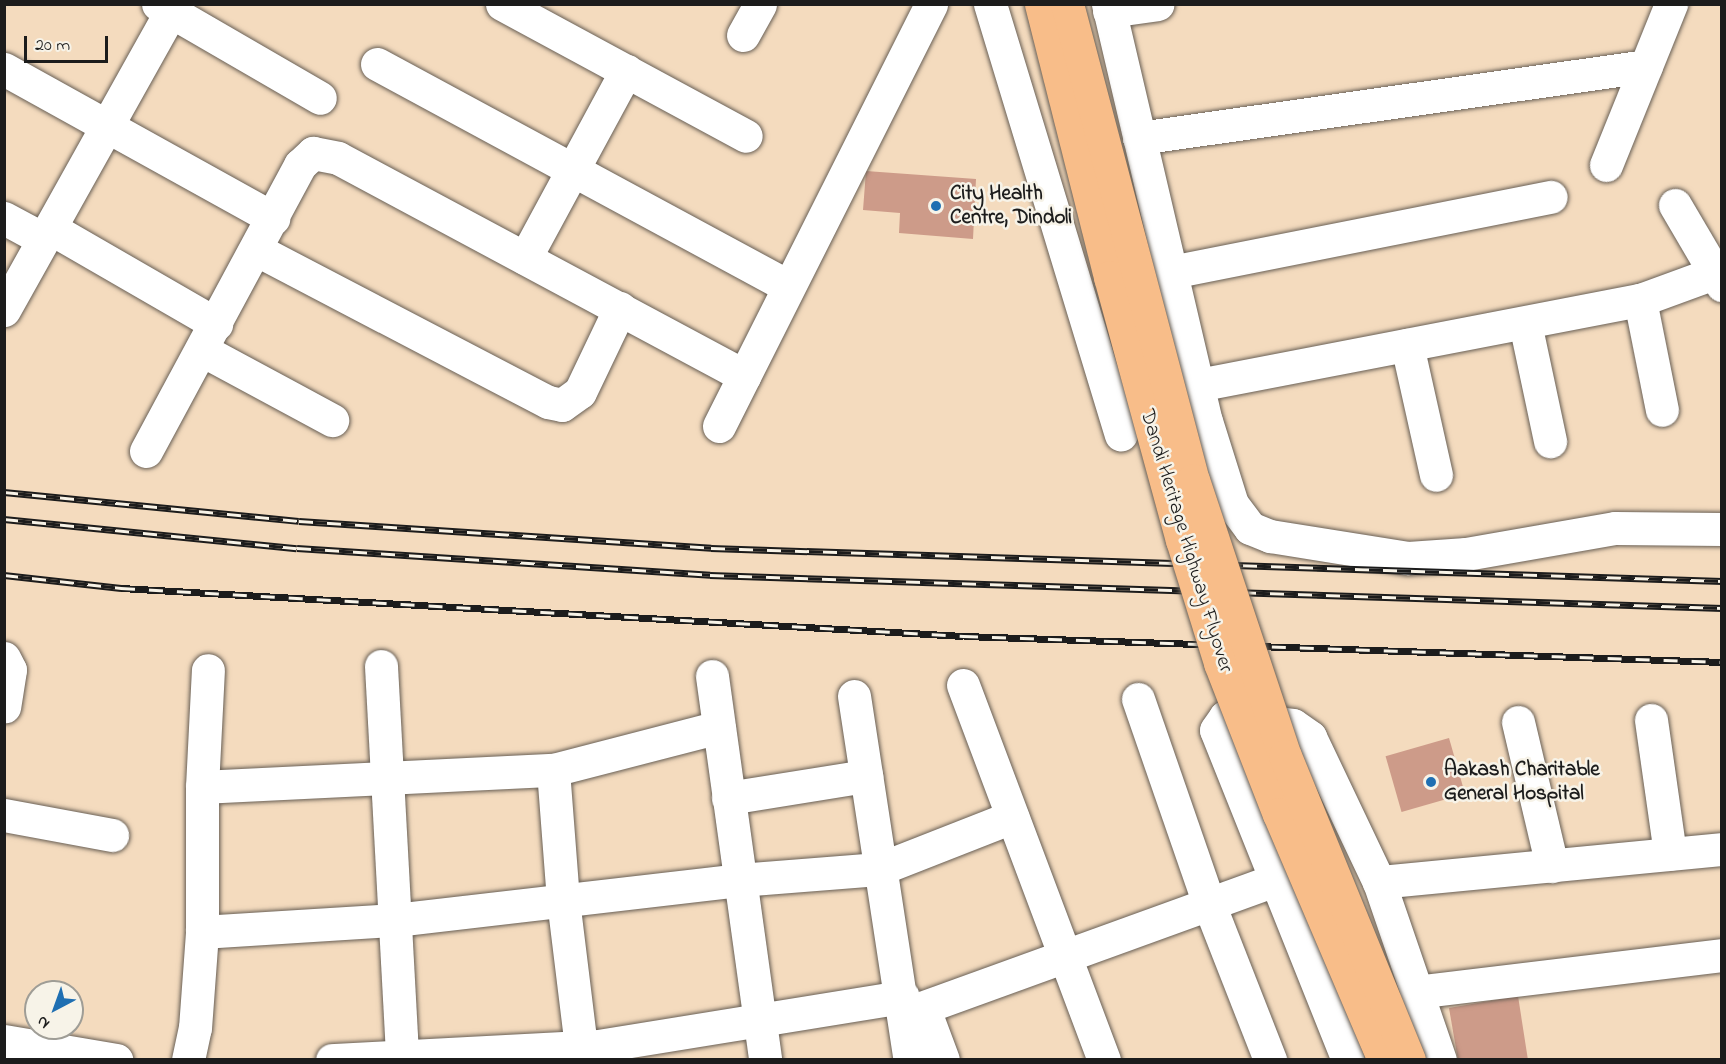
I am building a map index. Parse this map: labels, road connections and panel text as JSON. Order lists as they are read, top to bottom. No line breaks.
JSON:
{"streets":{"main road":["Dandi Heritage Highway Flyover"]},"places":["City Health Centre, Dindoli","Aakash Charitable General Hospital"],"scale_bar":"20 m","north":"bottom left"}
